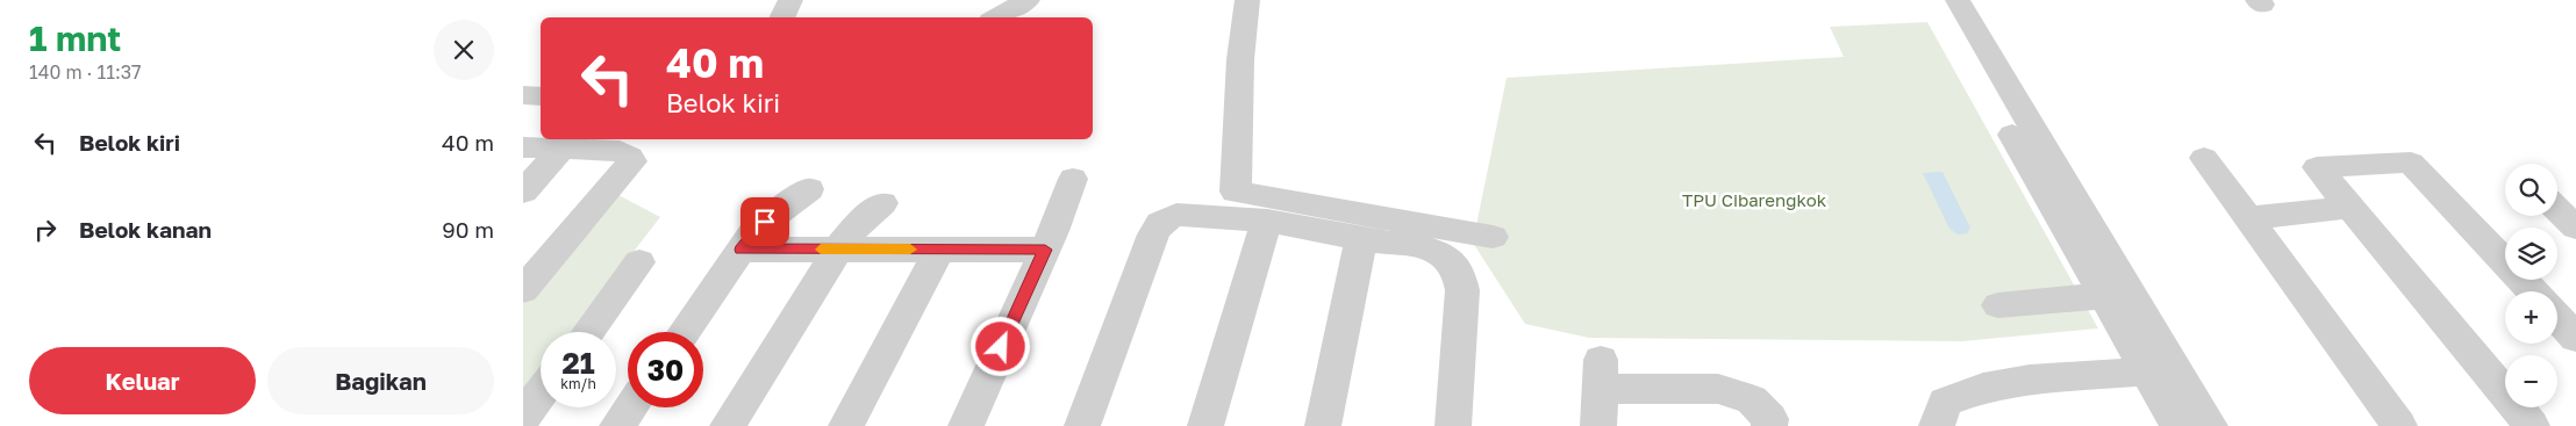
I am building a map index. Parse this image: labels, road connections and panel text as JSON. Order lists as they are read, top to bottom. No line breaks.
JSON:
{"parks":["TPU Cibarengkok"],"page":{"heading":["1 mnt","140 m · 11:37"],"turn":["40 m","Belok kiri"],"list":[{"name":"Belok kiri","value":"40 m"},{"name":"Belok kanan","value":"90 m"}],"map_buttons":["+","−"],"speed":"21 km/h","limit":"30","buttons":["Keluar","Bagikan"]}}
